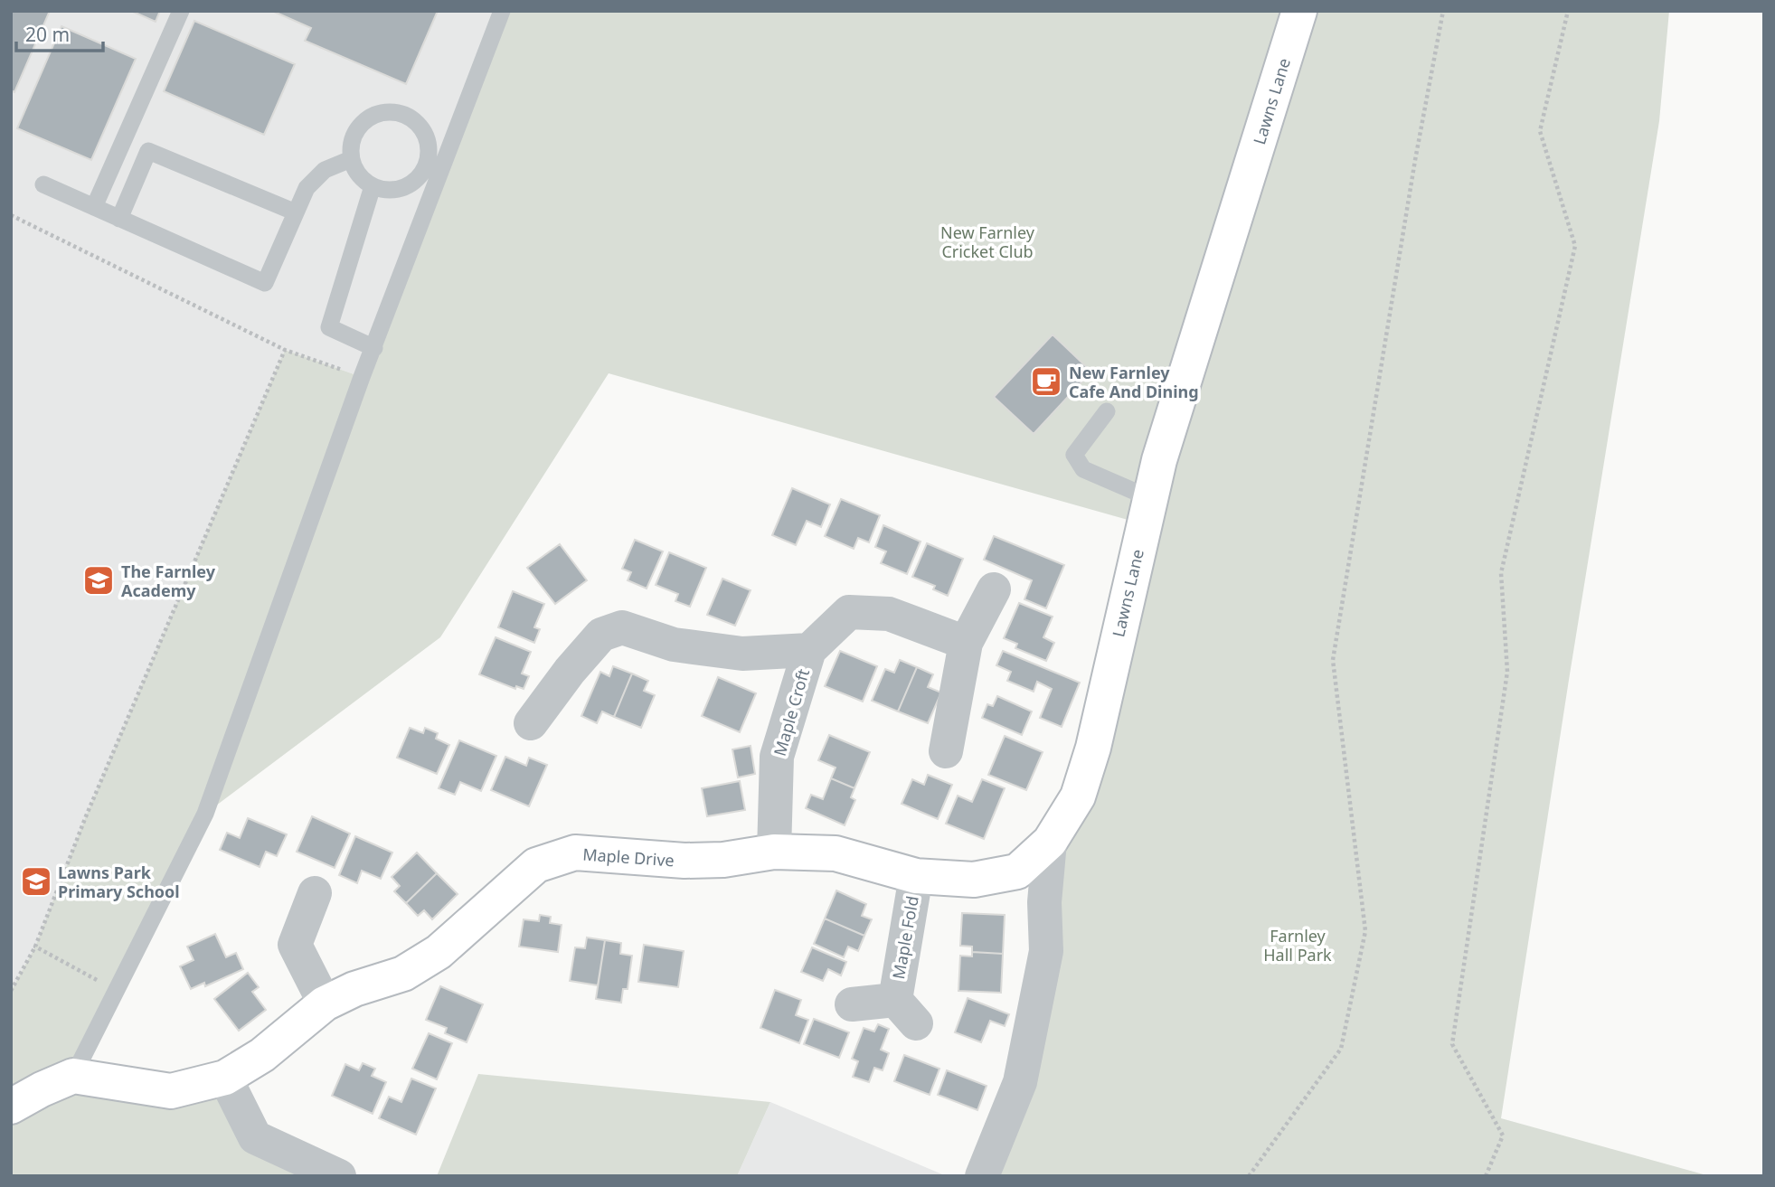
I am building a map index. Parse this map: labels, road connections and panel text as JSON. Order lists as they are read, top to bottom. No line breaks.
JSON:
{"streets":{"street":["Lawns Lane","Maple Croft","Maple Drive","Maple Fold"]},"crossings":[["Lawns Lane","Maple Drive"],["Maple Croft","Maple Drive"],["Maple Drive","Maple Fold"]],"parks":["New Farnley Cricket Club","Farnley Hall Park"],"places":{"cafe":["New Farnley Cafe And Dining"],"school or university":["The Farnley Academy","Lawns Park Primary School"]},"scale_bar":"20 m"}
